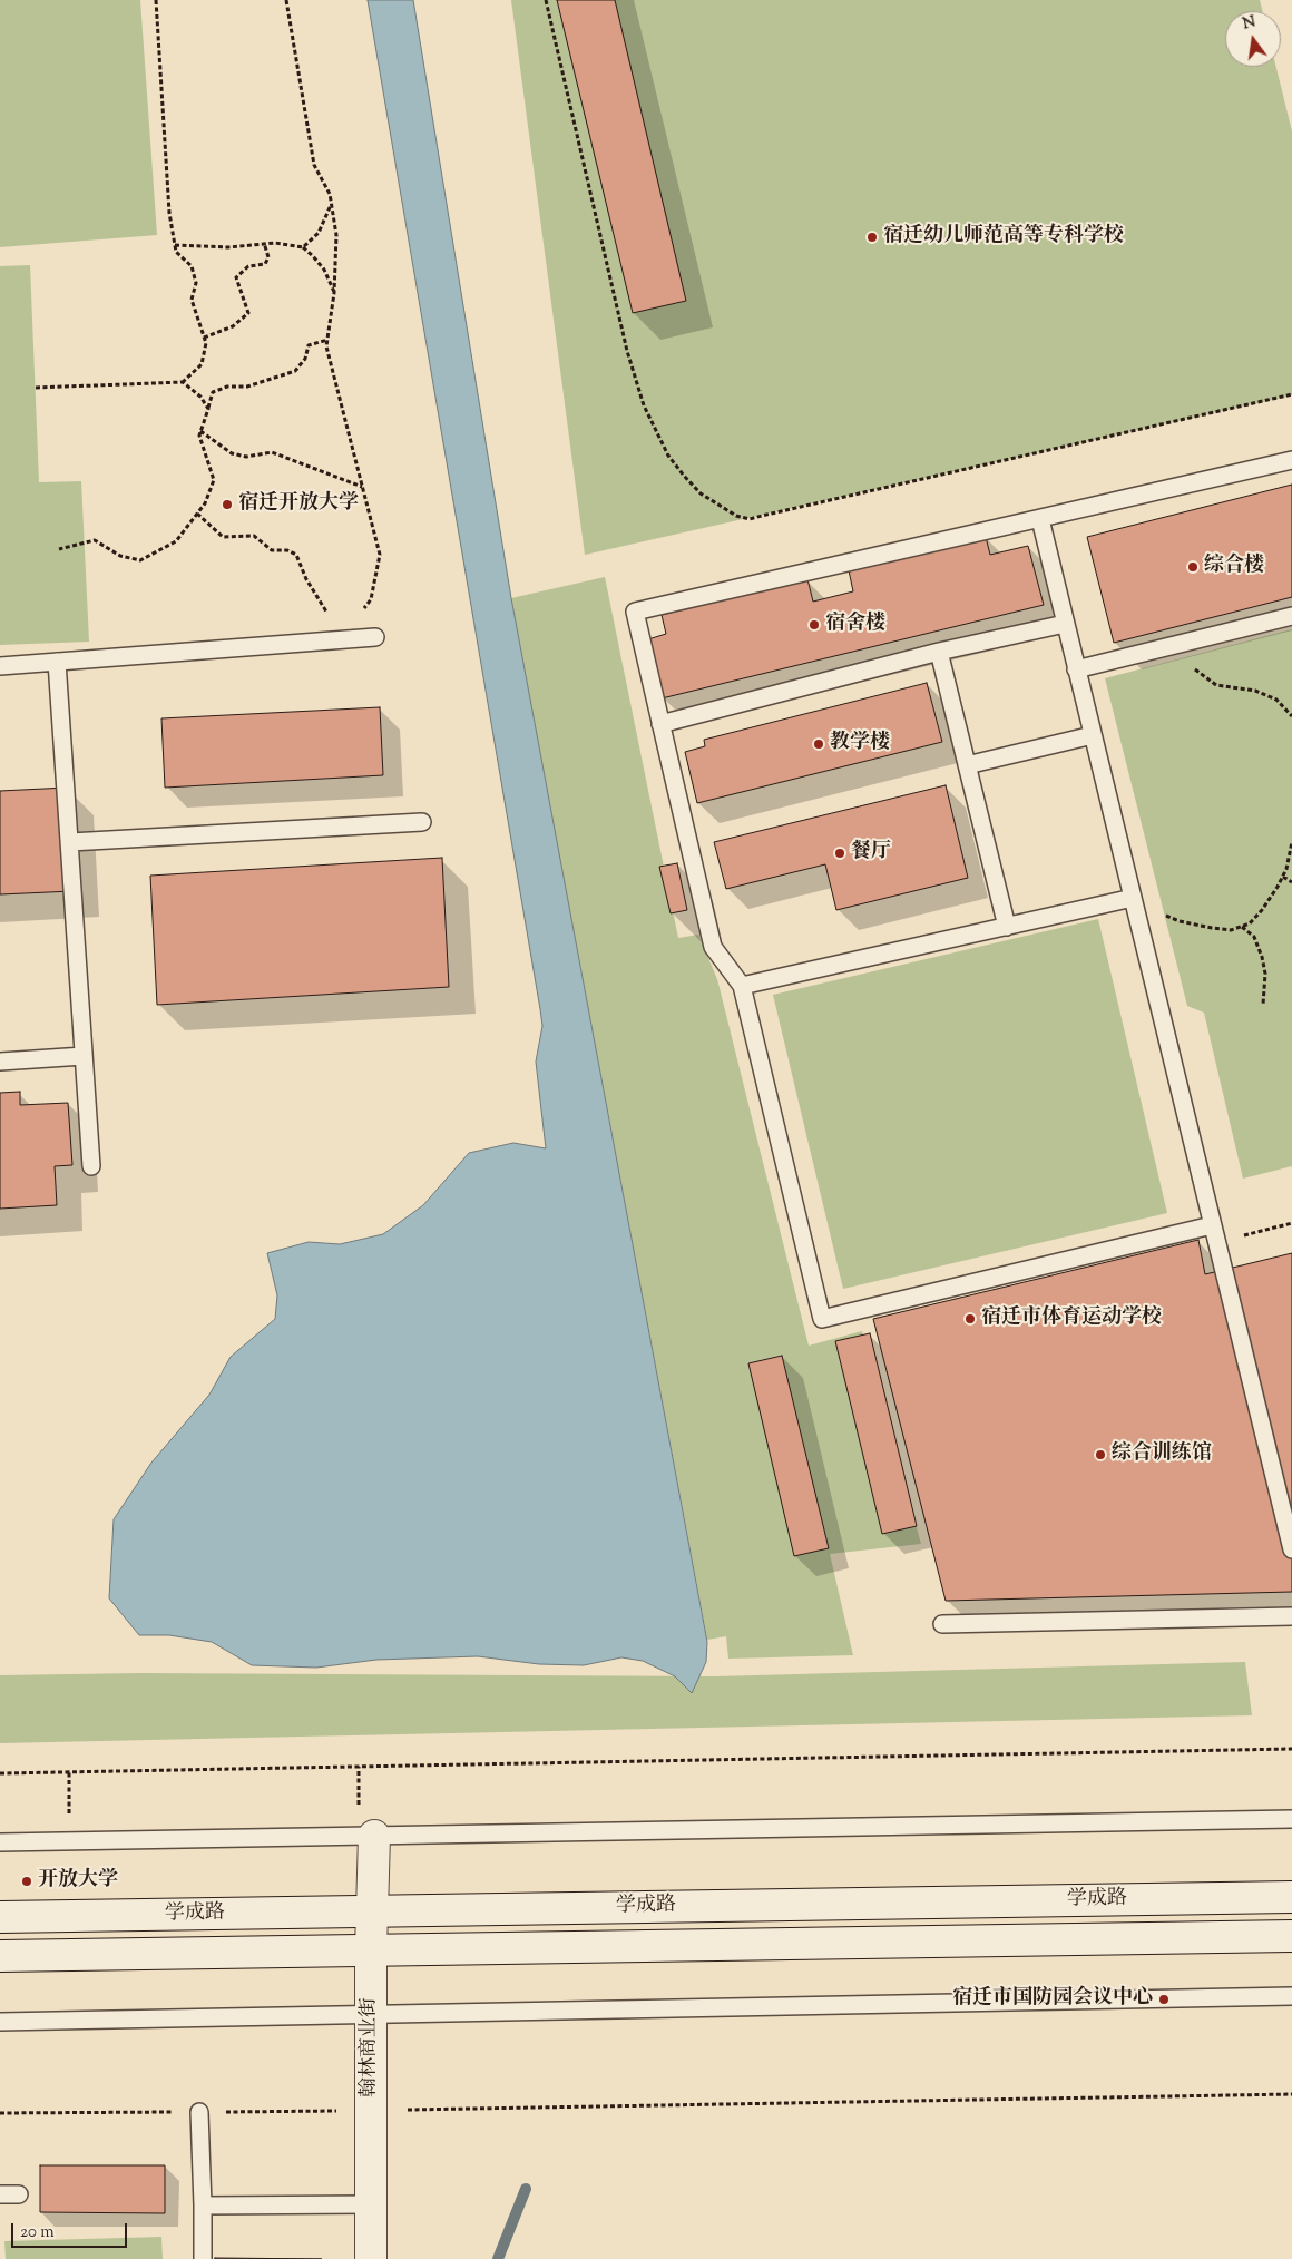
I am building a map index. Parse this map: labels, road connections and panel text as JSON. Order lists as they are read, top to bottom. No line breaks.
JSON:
{"streets":{"main road":["学成路","翰林商业街"]},"crossings":[["学成路","翰林商业街"]],"places":["宿迁幼儿师范高等专科学校","宿迁开放大学","综合楼","宿舍楼","教学楼","餐厅","宿迁市体育运动学校","综合训练馆","开放大学","宿迁市国防园会议中心"],"scale_bar":"20 m","north":"top"}
